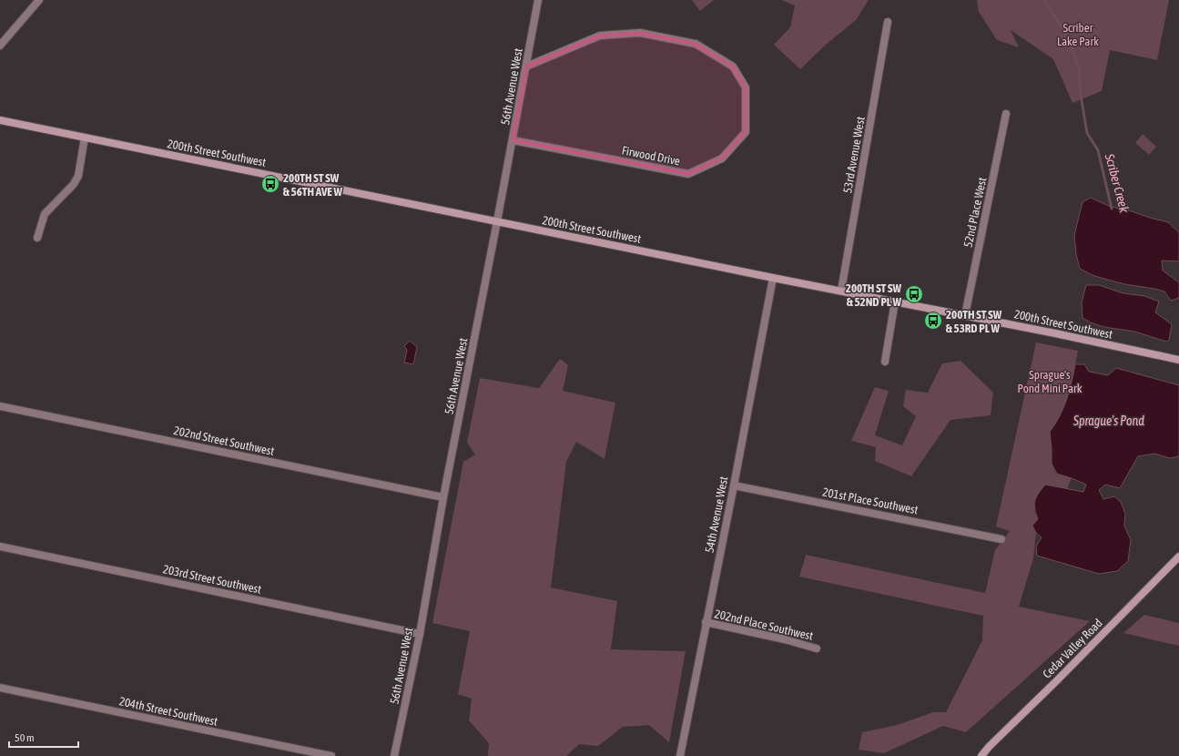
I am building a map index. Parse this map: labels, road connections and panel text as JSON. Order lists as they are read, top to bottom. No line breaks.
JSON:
{"streets":{"street":["56th Avenue West","200th Street Southwest","53rd Avenue West","Firwood Drive","52nd Place West","202nd Street Southwest","201st Place Southwest","54th Avenue West","203rd Street Southwest","202nd Place Southwest","Cedar Valley Road","204th Street Southwest"]},"crossings":[["56th Avenue West","200th Street Southwest"],["56th Avenue West","Firwood Drive"],["56th Avenue West","202nd Street Southwest"],["56th Avenue West","203rd Street Southwest"],["200th Street Southwest","53rd Avenue West"],["200th Street Southwest","52nd Place West"],["200th Street Southwest","54th Avenue West"],["201st Place Southwest","54th Avenue West"],["54th Avenue West","202nd Place Southwest"]],"water":["Scriber Creek","Sprague's Pond"],"parks":["Scriber Lake Park","Sprague's Pond Mini Park"],"places":{"bus stop":["200TH ST SW & 56TH AVE W","200TH ST SW & 52ND PL W","200TH ST SW & 53RD PL W"]},"scale_bar":"50 m"}
